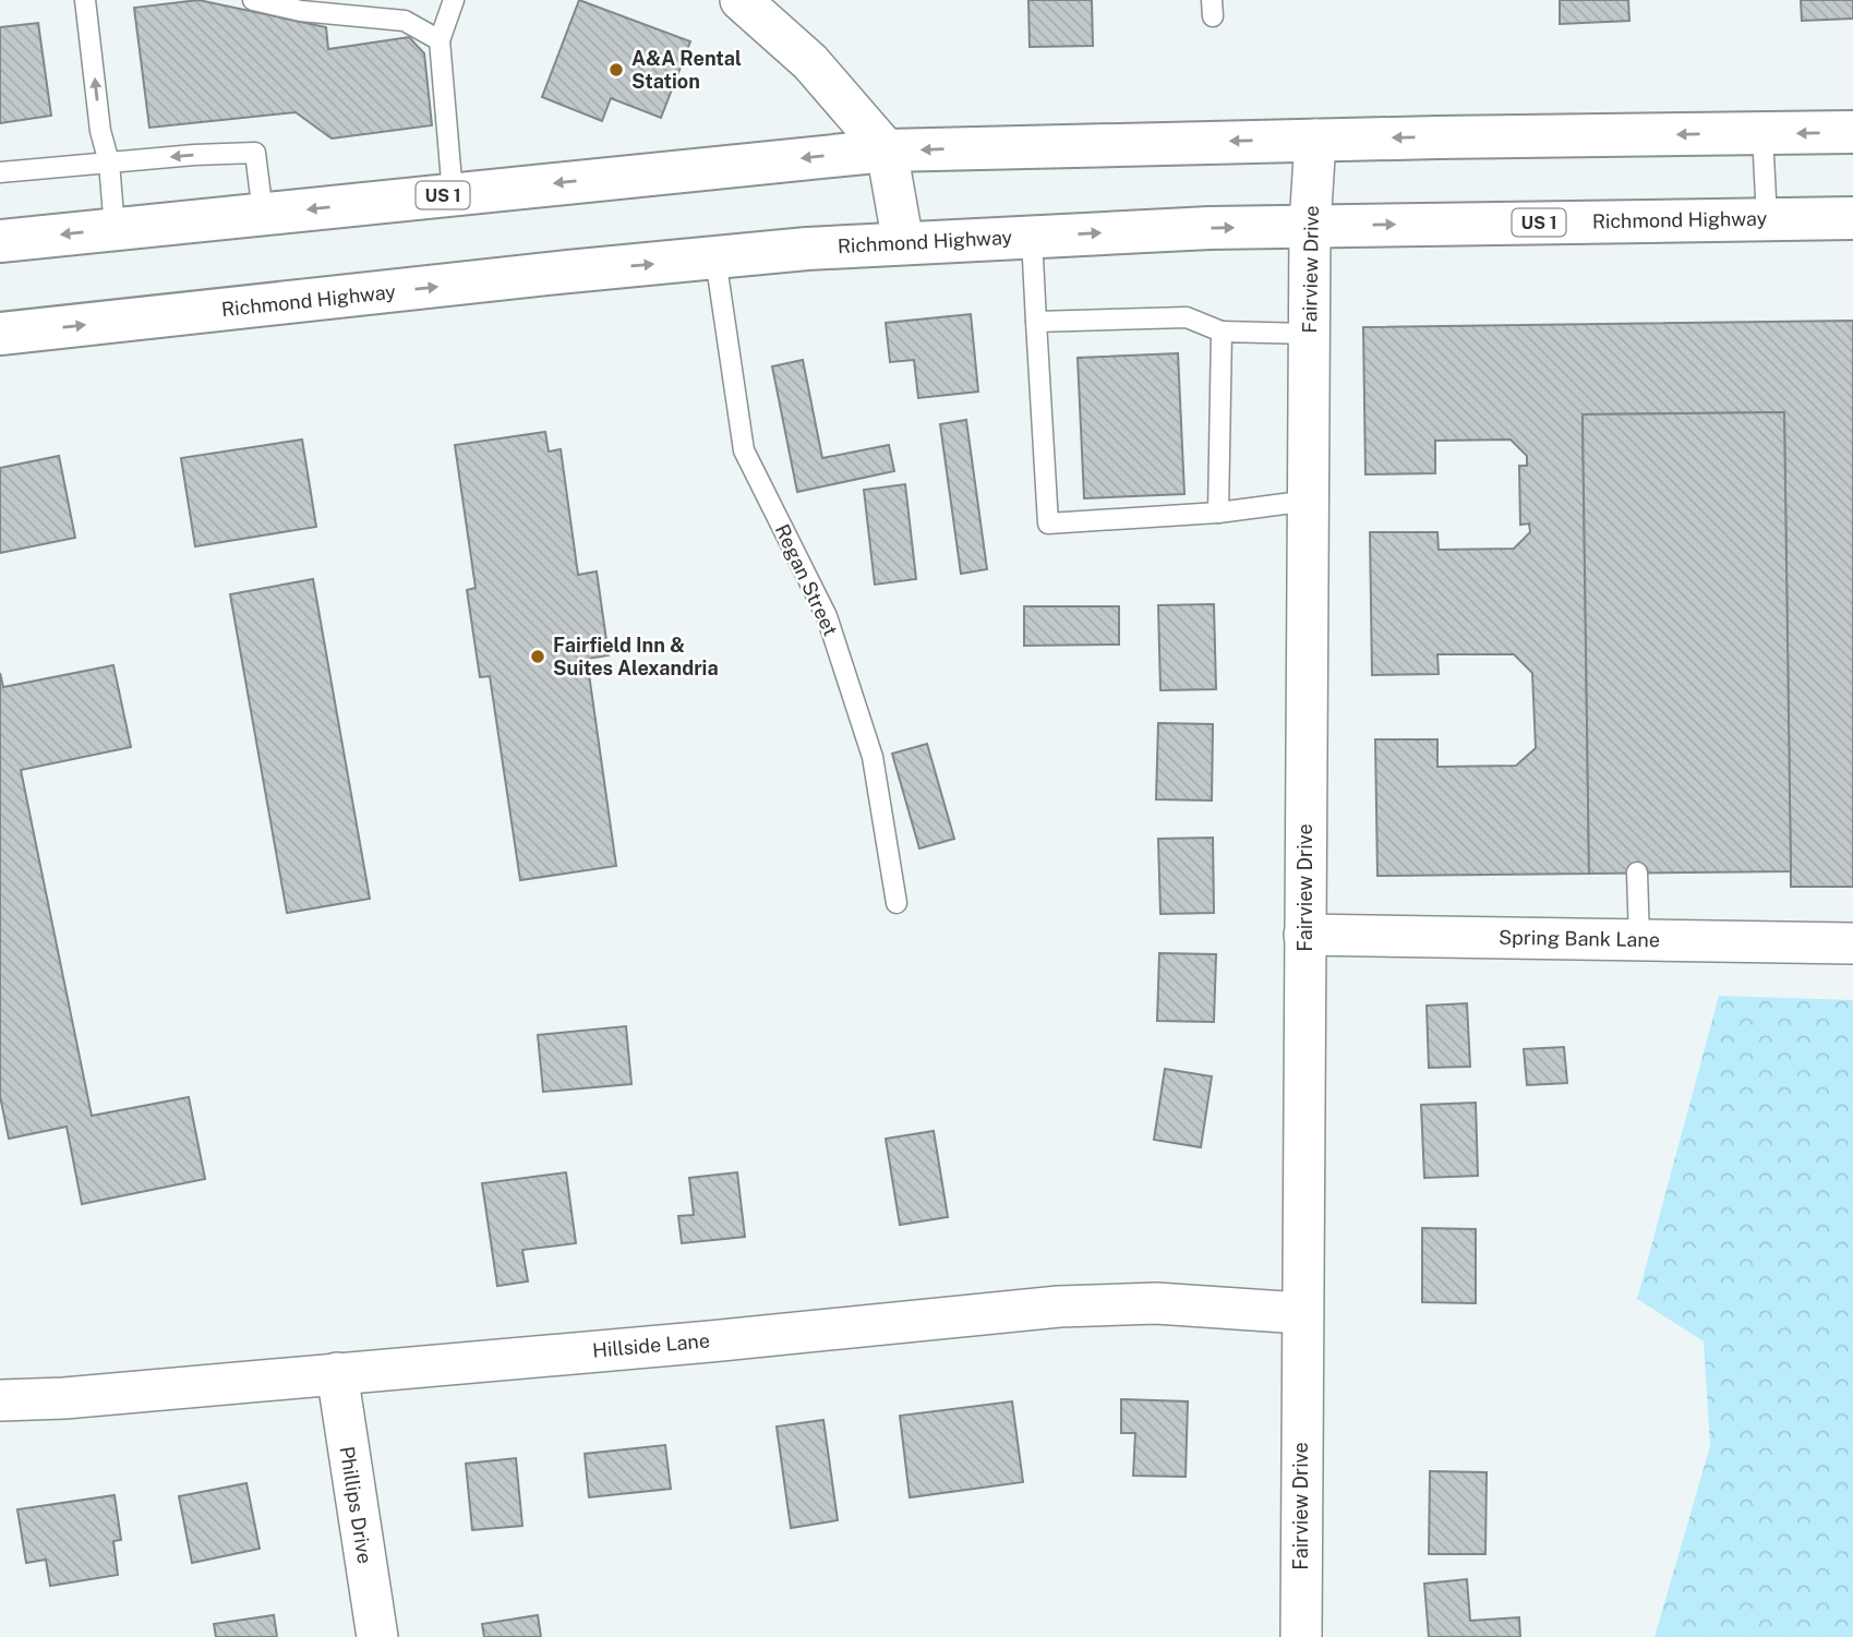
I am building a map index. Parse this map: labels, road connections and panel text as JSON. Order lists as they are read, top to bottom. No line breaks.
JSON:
{"streets":{"highway":["US 1","Richmond Highway"],"street":["Fairview Drive","Spring Bank Lane","Hillside Lane","Phillips Drive"],"lane":["Regan Street"]},"crossings":[["US 1","Fairview Drive"],["Richmond Highway","Fairview Drive"],["Richmond Highway","Regan Street"],["Fairview Drive","Spring Bank Lane"],["Fairview Drive","Hillside Lane"],["Hillside Lane","Phillips Drive"]],"places":["A&A Rental Station","Fairfield Inn & Suites Alexandria"]}
